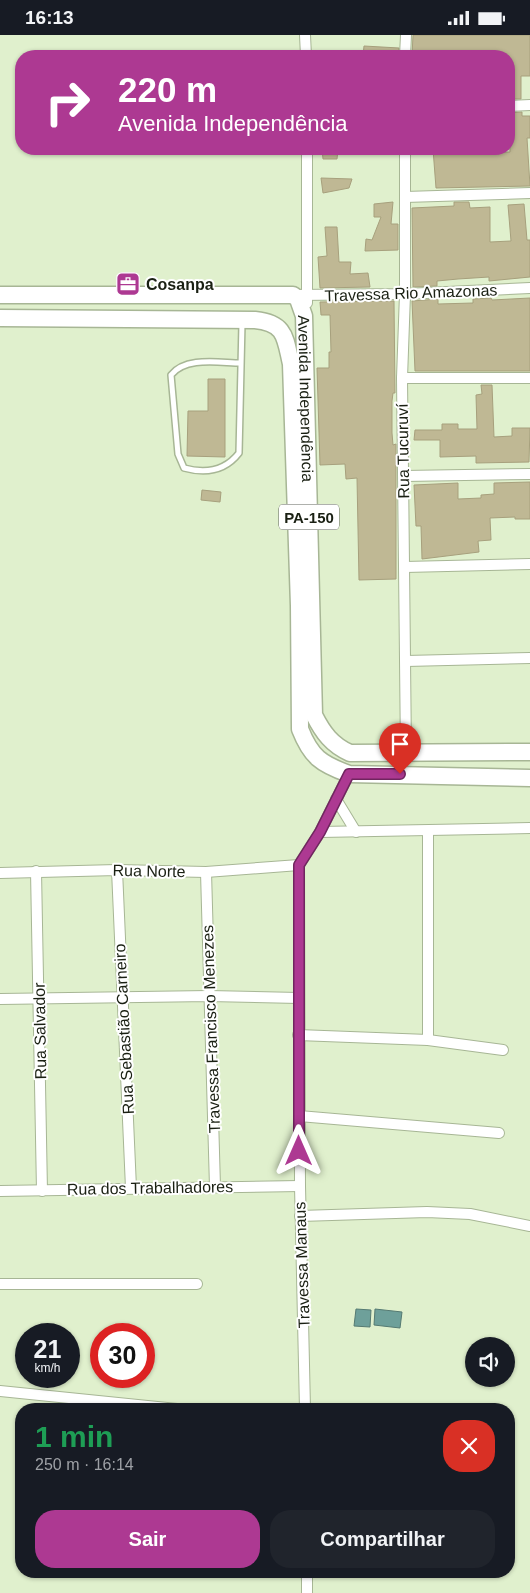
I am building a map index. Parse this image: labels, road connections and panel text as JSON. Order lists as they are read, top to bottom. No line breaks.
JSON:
{"streets":{"main road":["Avenida Independência","PA-150"],"street":["Travessa Rio Amazonas","Rua Tucuruví","Rua Norte","Rua Sebastião Carneiro","Travessa Francisco Menezes","Rua Salvador","Rua dos Trabalhadores","Travessa Manaus"]},"crossings":[["Travessa Rio Amazonas","Avenida Independência"],["Travessa Rio Amazonas","Rua Tucuruví"],["Avenida Independência","Rua Tucuruví"],["Rua Norte","Rua Sebastião Carneiro"],["Rua Norte","Travessa Francisco Menezes"],["Rua Norte","Rua Salvador"],["Rua Norte","Travessa Manaus"],["Rua Sebastião Carneiro","Rua dos Trabalhadores"],["Travessa Francisco Menezes","Rua dos Trabalhadores"],["Rua Salvador","Rua dos Trabalhadores"],["Rua dos Trabalhadores","Travessa Manaus"]],"places":{"office":["Cosanpa"]},"page":{"status":"16:13","turn":["220 m","Avenida Independência"],"speed":"21 km/h","limit":"30","heading":["1 min","250 m · 16:14"],"buttons":["Sair","Compartilhar"]}}
